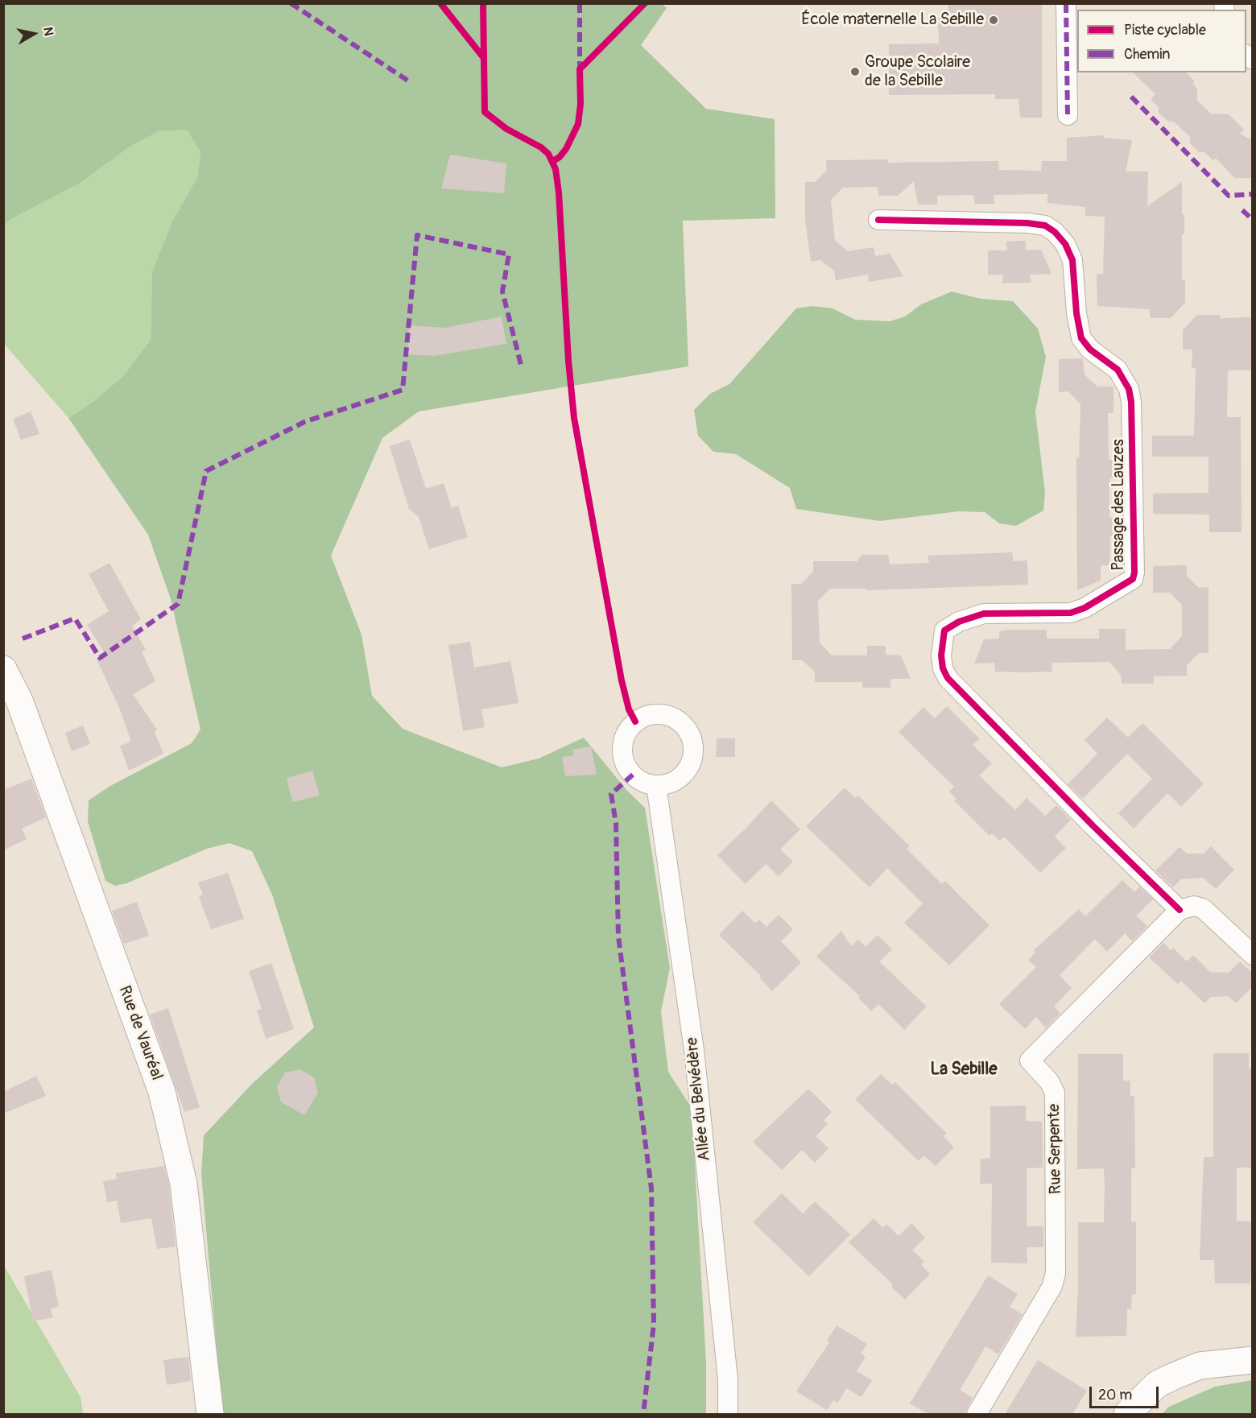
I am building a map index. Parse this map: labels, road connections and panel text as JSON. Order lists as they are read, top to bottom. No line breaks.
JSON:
{"streets":{"street":["Passage des Lauzes","Rue de Vauréal","Allée du Belvédère","Rue Serpente"]},"crossings":[["Passage des Lauzes","Rue Serpente"]],"districts":["La Sebille"],"places":["École maternelle La Sebille","Groupe Scolaire de la Sebille"],"legend":["Piste cyclable","Chemin"],"scale_bar":"20 m","north":"right"}
